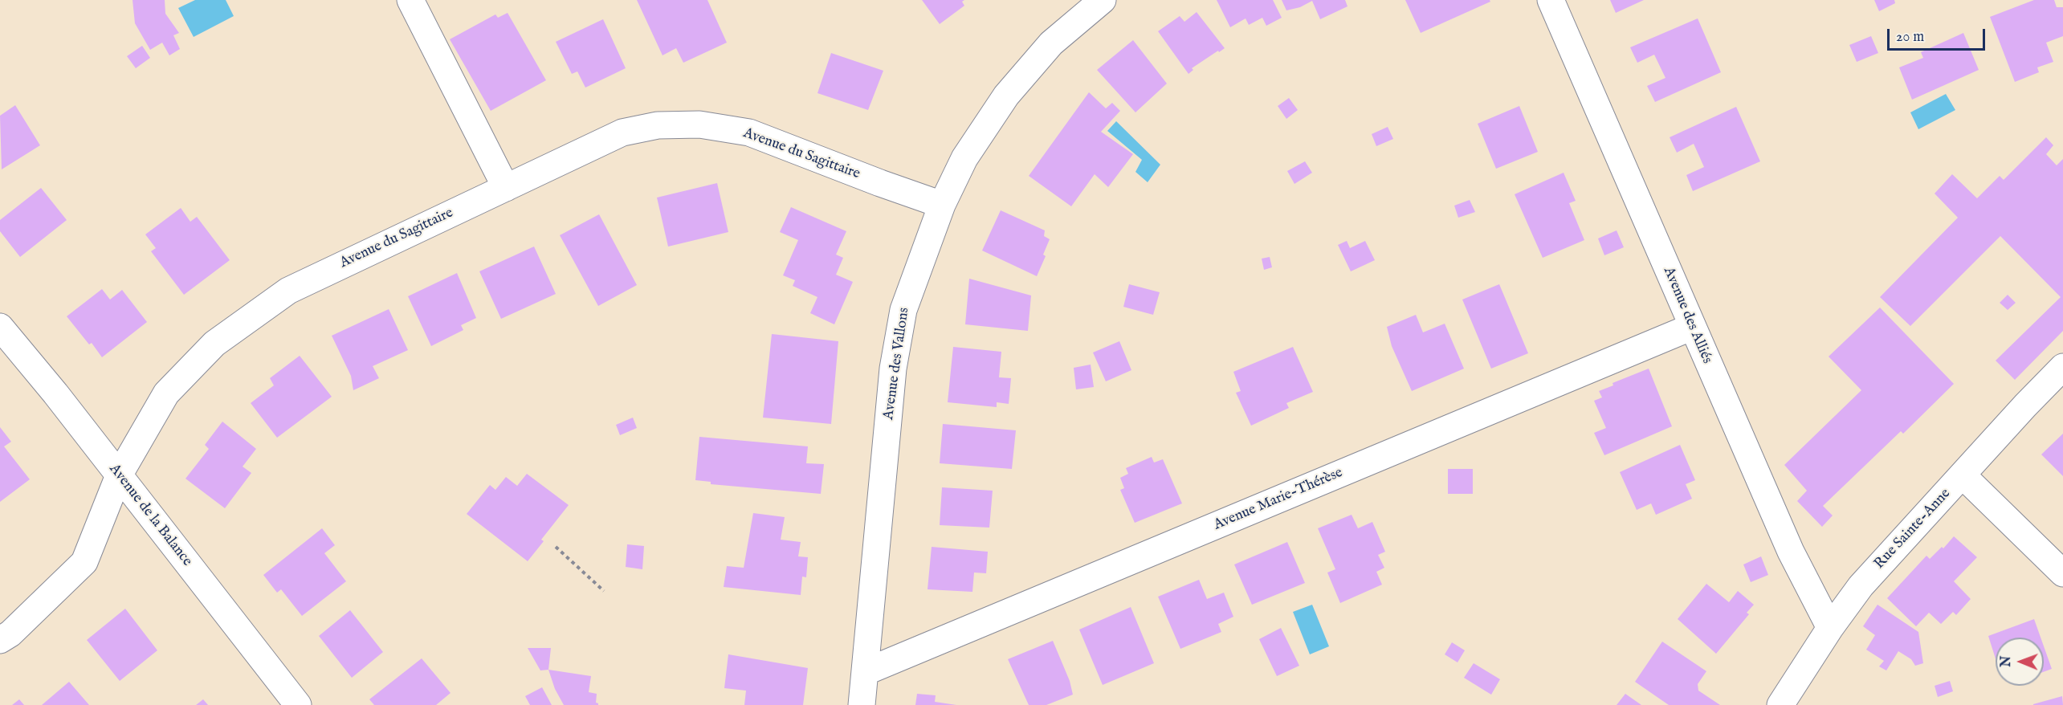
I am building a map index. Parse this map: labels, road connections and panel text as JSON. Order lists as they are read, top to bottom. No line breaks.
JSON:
{"streets":{"street":["Avenue du Sagittaire","Avenue des Alliés","Avenue des Vallons","Avenue Marie-Thérèse","Avenue de la Balance","Rue Sainte-Anne"]},"crossings":[["Avenue du Sagittaire","Avenue des Vallons"],["Avenue du Sagittaire","Avenue de la Balance"],["Avenue des Alliés","Avenue Marie-Thérèse"],["Avenue des Alliés","Rue Sainte-Anne"],["Avenue des Vallons","Avenue Marie-Thérèse"]],"scale_bar":"20 m","north":"left"}
